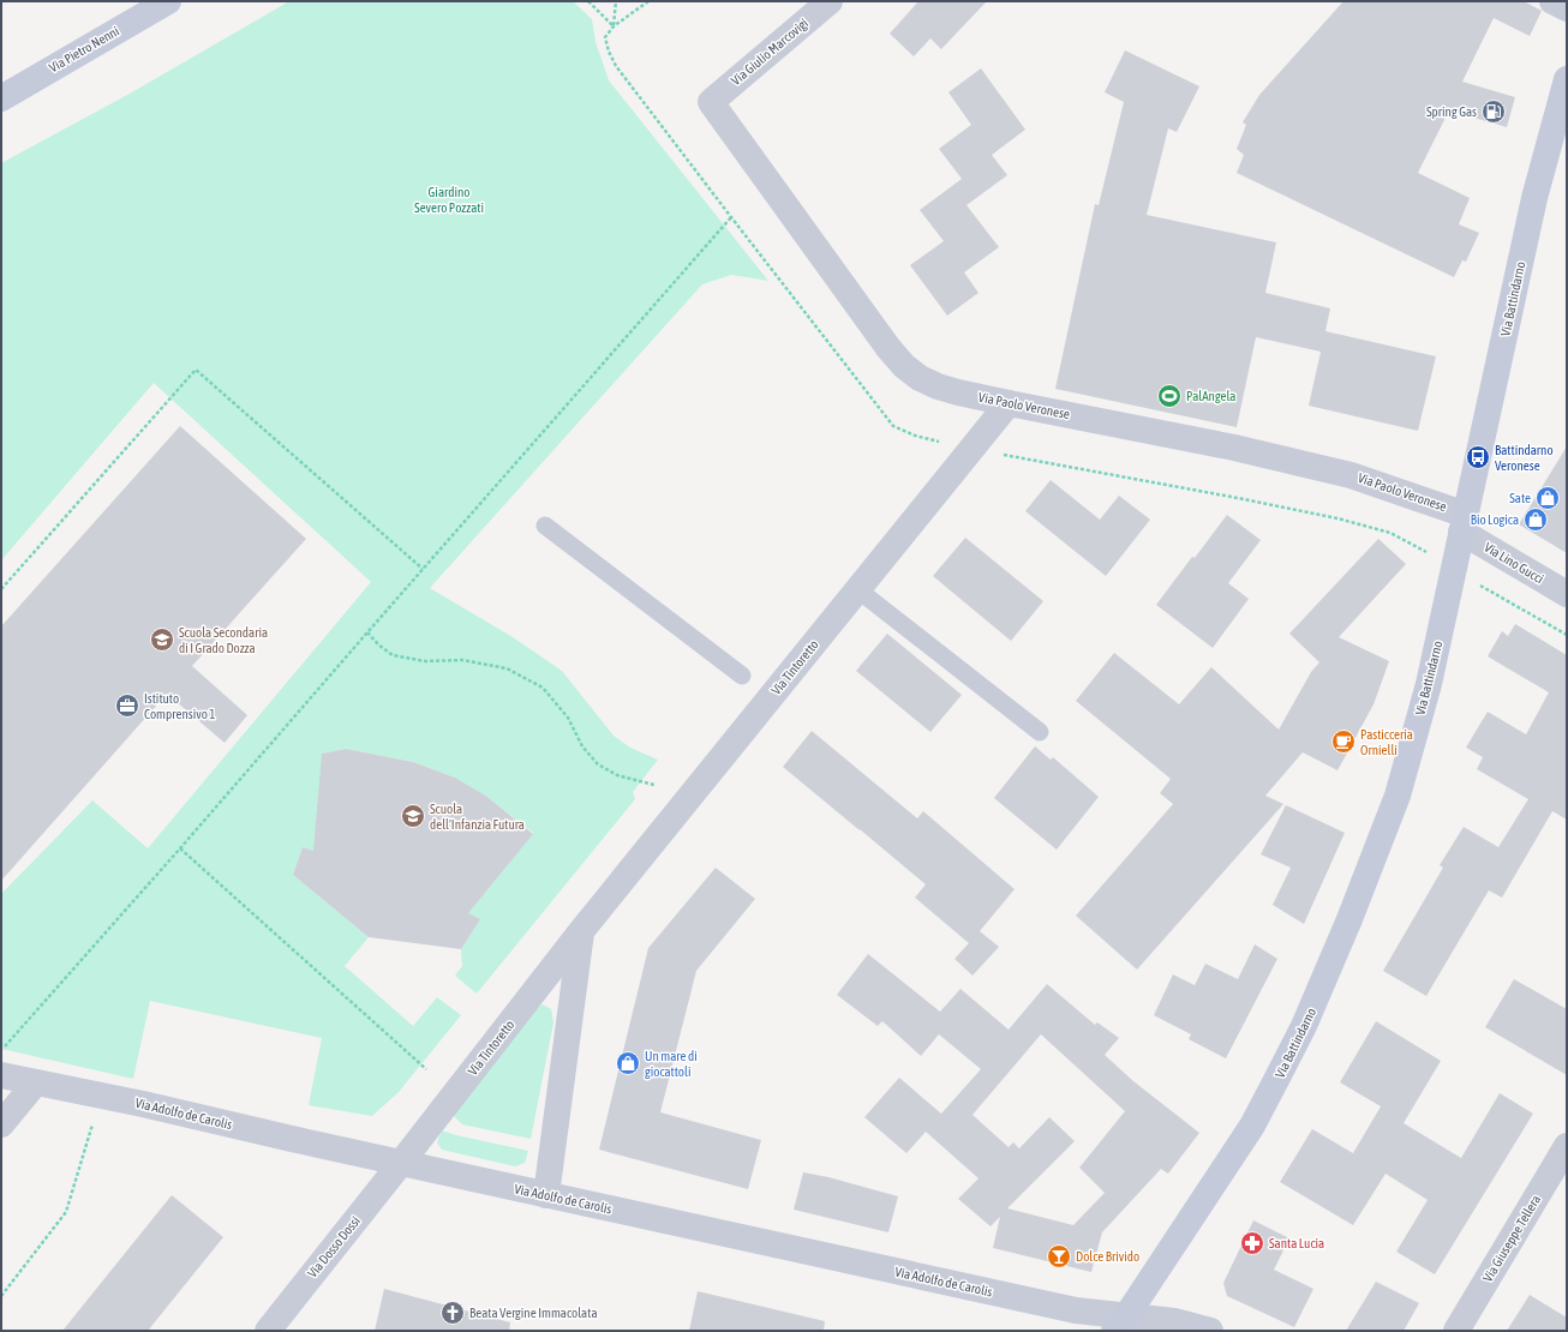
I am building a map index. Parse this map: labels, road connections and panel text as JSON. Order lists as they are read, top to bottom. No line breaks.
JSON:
{"streets":{"street":["Via Pietro Nenni","Via Giulio Marcovigi","Via Battindarno","Via Paolo Veronese","Via Lino Gucci","Via Tintoretto","Via Adolfo de Carolis","Via Giuseppe Tellera","Via Dosso Dossi"]},"crossings":[["Via Giulio Marcovigi","Via Paolo Veronese"],["Via Battindarno","Via Paolo Veronese"],["Via Battindarno","Via Lino Gucci"],["Via Battindarno","Via Adolfo de Carolis"],["Via Paolo Veronese","Via Lino Gucci"],["Via Paolo Veronese","Via Tintoretto"],["Via Tintoretto","Via Adolfo de Carolis"],["Via Tintoretto","Via Dosso Dossi"],["Via Adolfo de Carolis","Via Dosso Dossi"]],"parks":["Giardino Severo Pozzati"],"places":{"fuel station":["Spring Gas"],"sports":["PalAngela"],"bus stop":["Battindarno Veronese"],"shop":["Sate","Bio Logica","Un mare di giocattoli"],"school or university":["Scuola Secondaria di I Grado Dozza","Scuola dell'Infanzia Futura"],"office":["Istituto Comprensivo 1"],"cafe":["Pasticceria Ornielli"],"pharmacy":["Santa Lucia"],"bar":["Dolce Brivido"],"church":["Beata Vergine Immacolata"]}}
